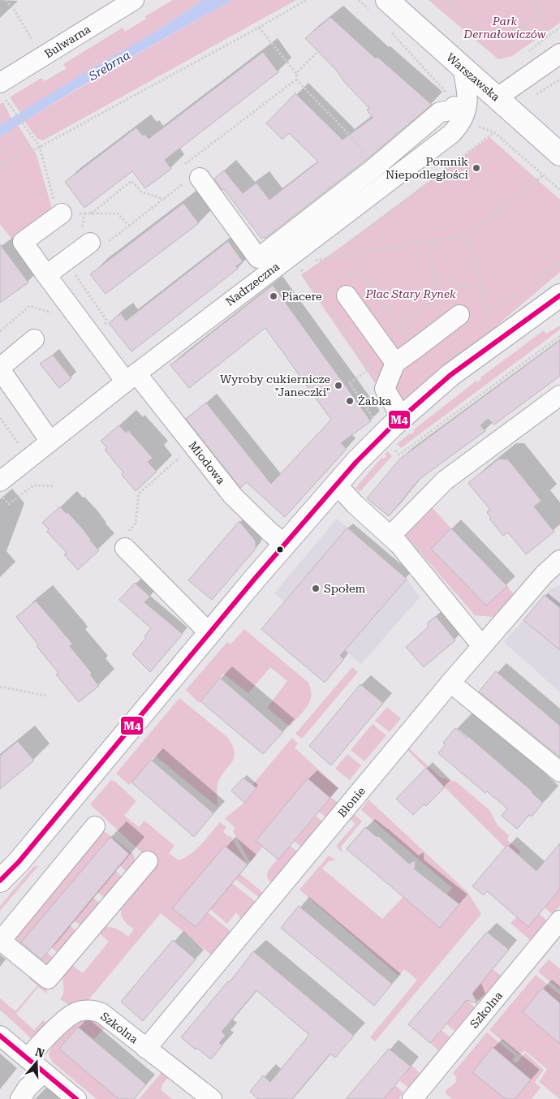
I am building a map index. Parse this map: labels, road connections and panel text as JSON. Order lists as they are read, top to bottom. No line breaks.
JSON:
{"streets":{"main road":["Warszawska"],"street":["Bulwarna","Nadrzeczna","Miodowa","Błonie","Szkolna"]},"crossings":[["Warszawska","Nadrzeczna"],["Nadrzeczna","Miodowa"],["Błonie","Szkolna"]],"water":["Srebrna"],"parks":["Park Dernałowiczów","Plac Stary Rynek"],"places":["Pomnik Niepodległości","Piacere","Wyroby cukiernicze \"Janeczki\"","Żabka","Społem"],"lines":["transit line M4"],"north":"top"}
